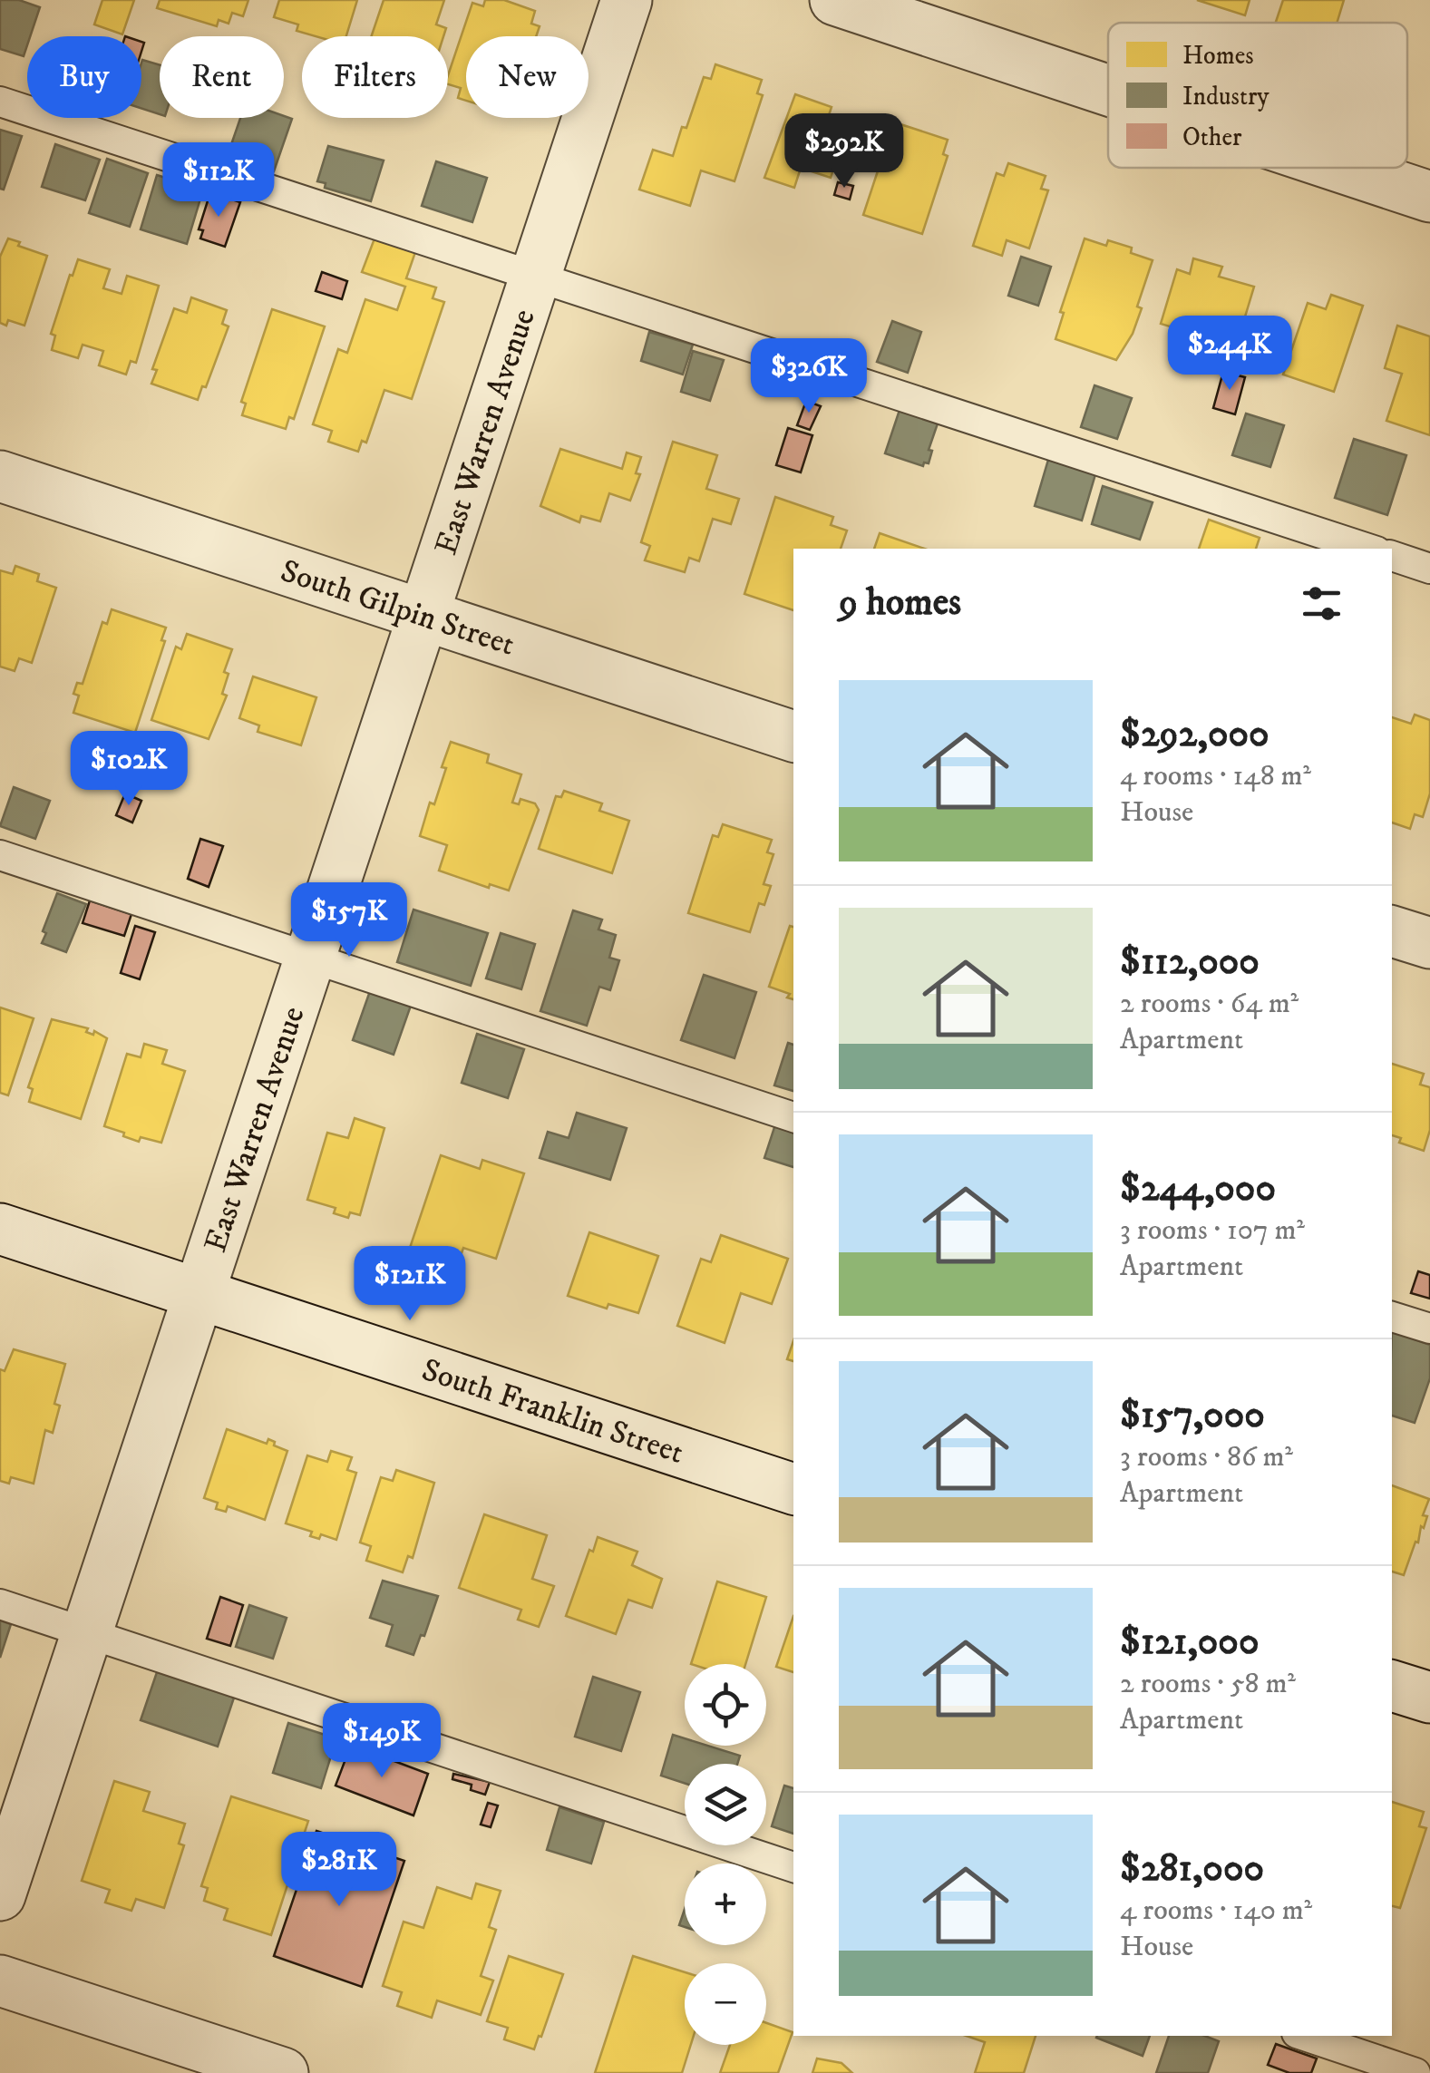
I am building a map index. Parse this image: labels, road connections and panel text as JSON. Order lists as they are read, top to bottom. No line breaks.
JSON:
{"streets":{"street":["East Warren Avenue","South Gilpin Street","South Franklin Street"]},"crossings":[["East Warren Avenue","South Gilpin Street"],["East Warren Avenue","South Franklin Street"]],"legend":["Homes","Industry","Other"],"page":{"chip":["Buy","Rent","Filters","New"],"price":["$292K","$112K","$244K","$326K","$102K","$157K","$121K","$149K","$281K"],"heading":"9 homes","list":[{"name":"$292,000","note":"4 rooms · 148 m² · House"},{"name":"$112,000","note":"2 rooms · 64 m² · Apartment"},{"name":"$244,000","note":"3 rooms · 107 m² · Apartment"},{"name":"$157,000","note":"3 rooms · 86 m² · Apartment"},{"name":"$121,000","note":"2 rooms · 58 m² · Apartment"},{"name":"$281,000","note":"4 rooms · 140 m² · House"}],"map_buttons":["+","−"]}}
